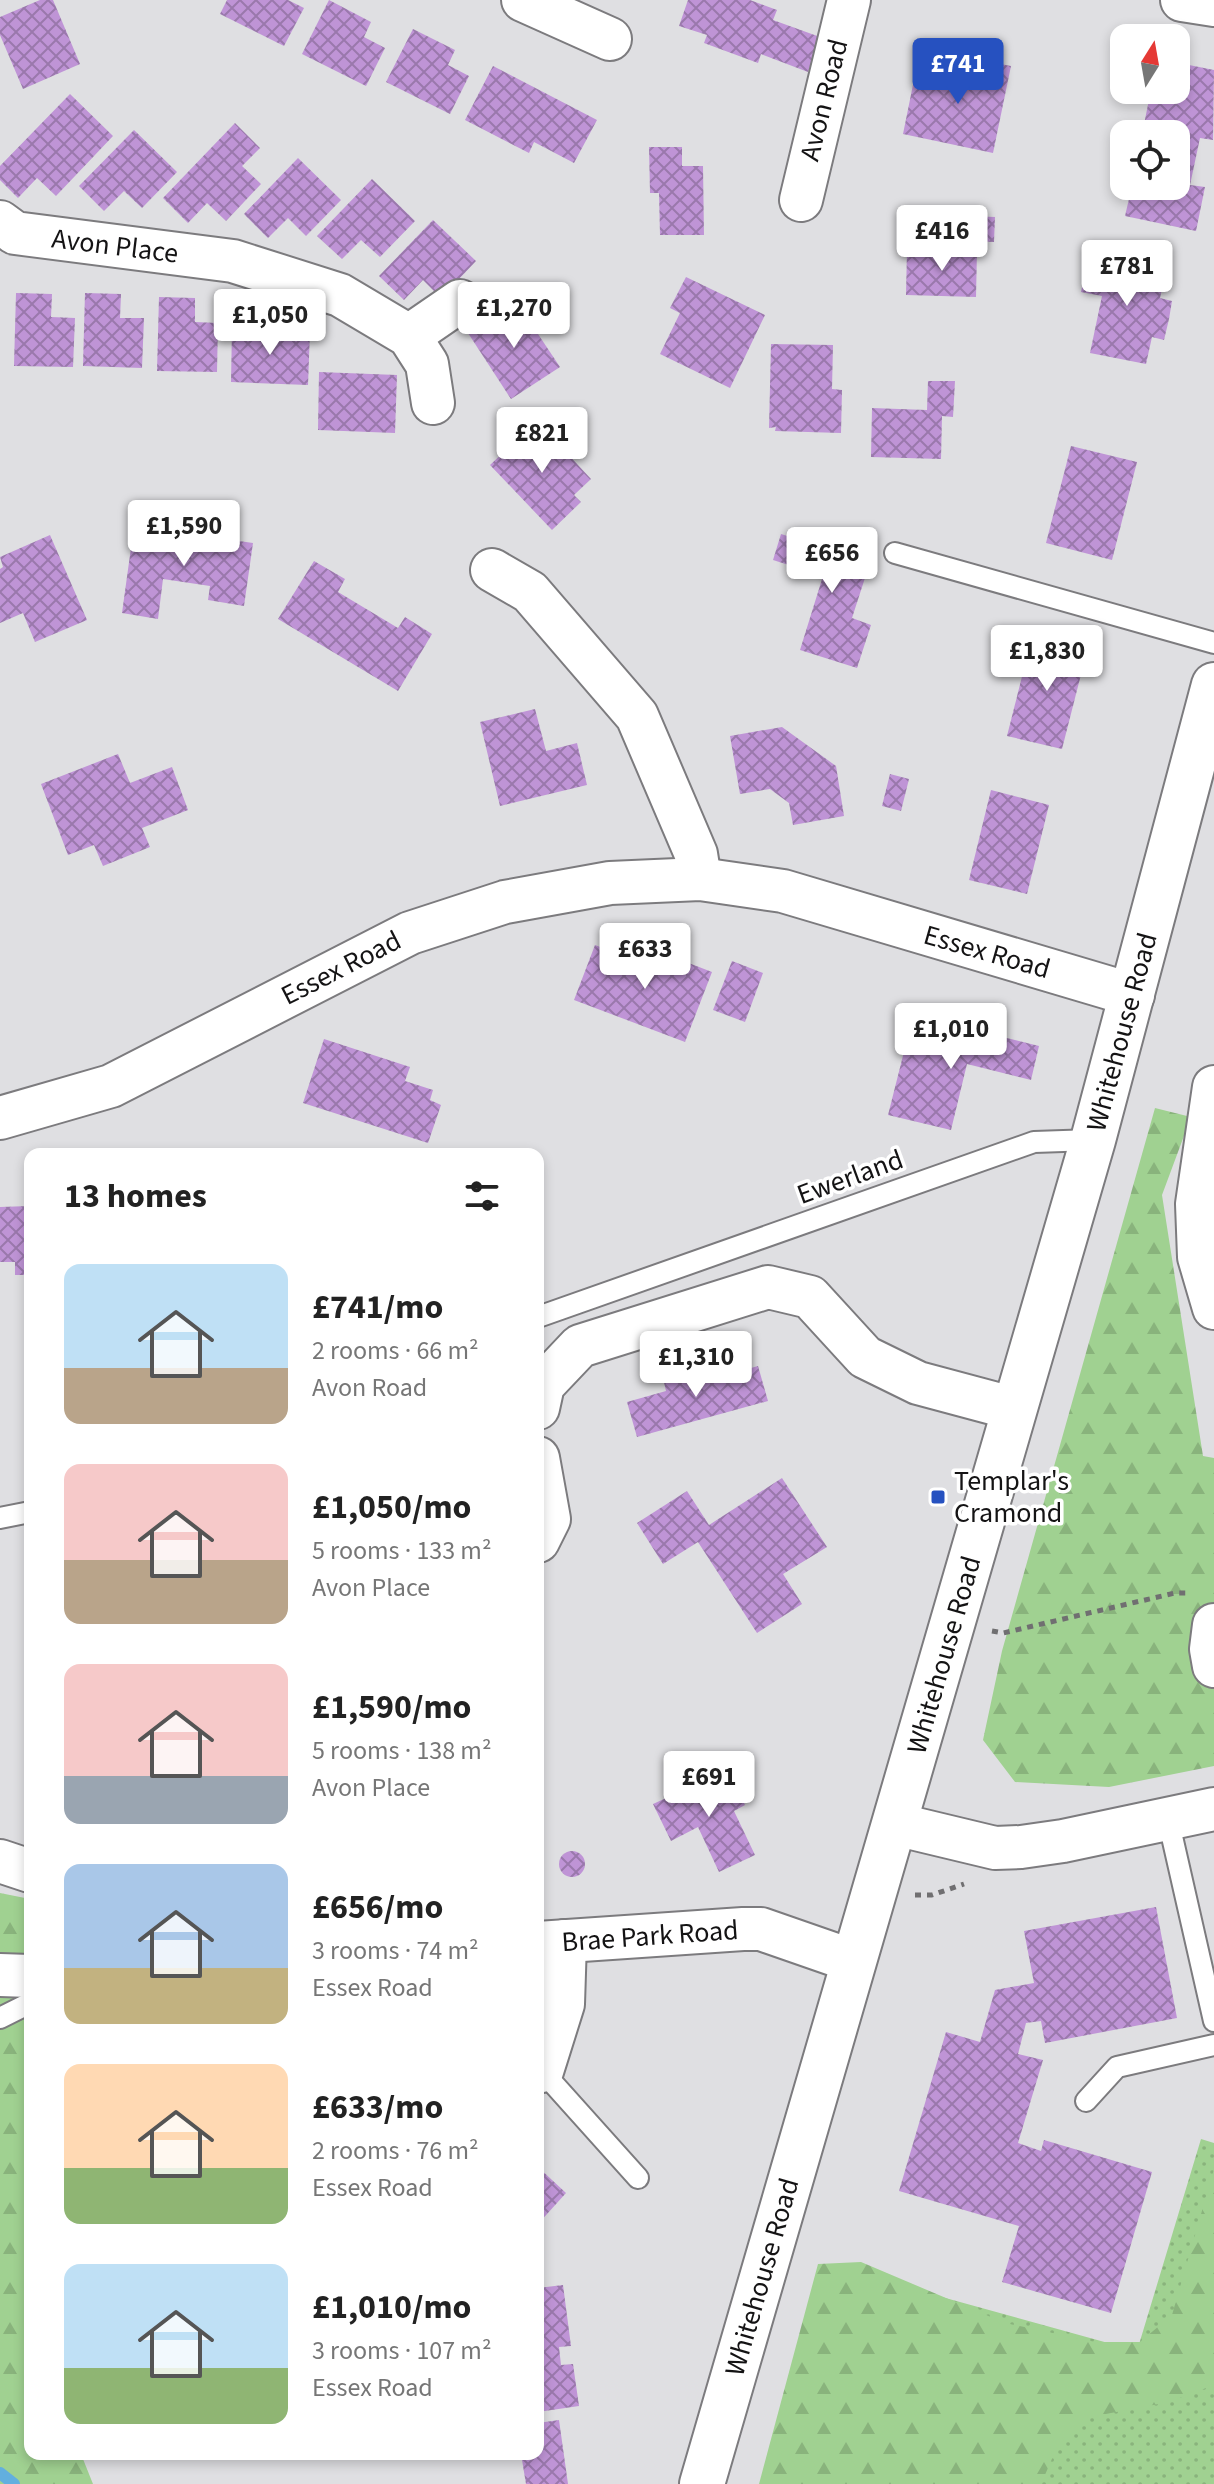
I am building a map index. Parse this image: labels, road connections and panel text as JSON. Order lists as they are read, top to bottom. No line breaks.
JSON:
{"streets":{"street":["Avon Road","Avon Place","Essex Road","Whitehouse Road","Brae Park Road"],"lane":["Ewerland"]},"crossings":[["Essex Road","Whitehouse Road"],["Whitehouse Road","Ewerland"],["Whitehouse Road","Brae Park Road"]],"places":{"transit":["Templar's Cramond"]},"north":"top","page":{"price":["£741","£416","£781","£1,270","£1,050","£821","£1,590","£656","£1,830","£633","£1,010","£1,310","£691"],"heading":"13 homes","list":[{"name":"£741/mo","note":"2 rooms · 66 m² · Avon Road"},{"name":"£1,050/mo","note":"5 rooms · 133 m² · Avon Place"},{"name":"£1,590/mo","note":"5 rooms · 138 m² · Avon Place"},{"name":"£656/mo","note":"3 rooms · 74 m² · Essex Road"},{"name":"£633/mo","note":"2 rooms · 76 m² · Essex Road"},{"name":"£1,010/mo","note":"3 rooms · 107 m² · Essex Road"}]}}
